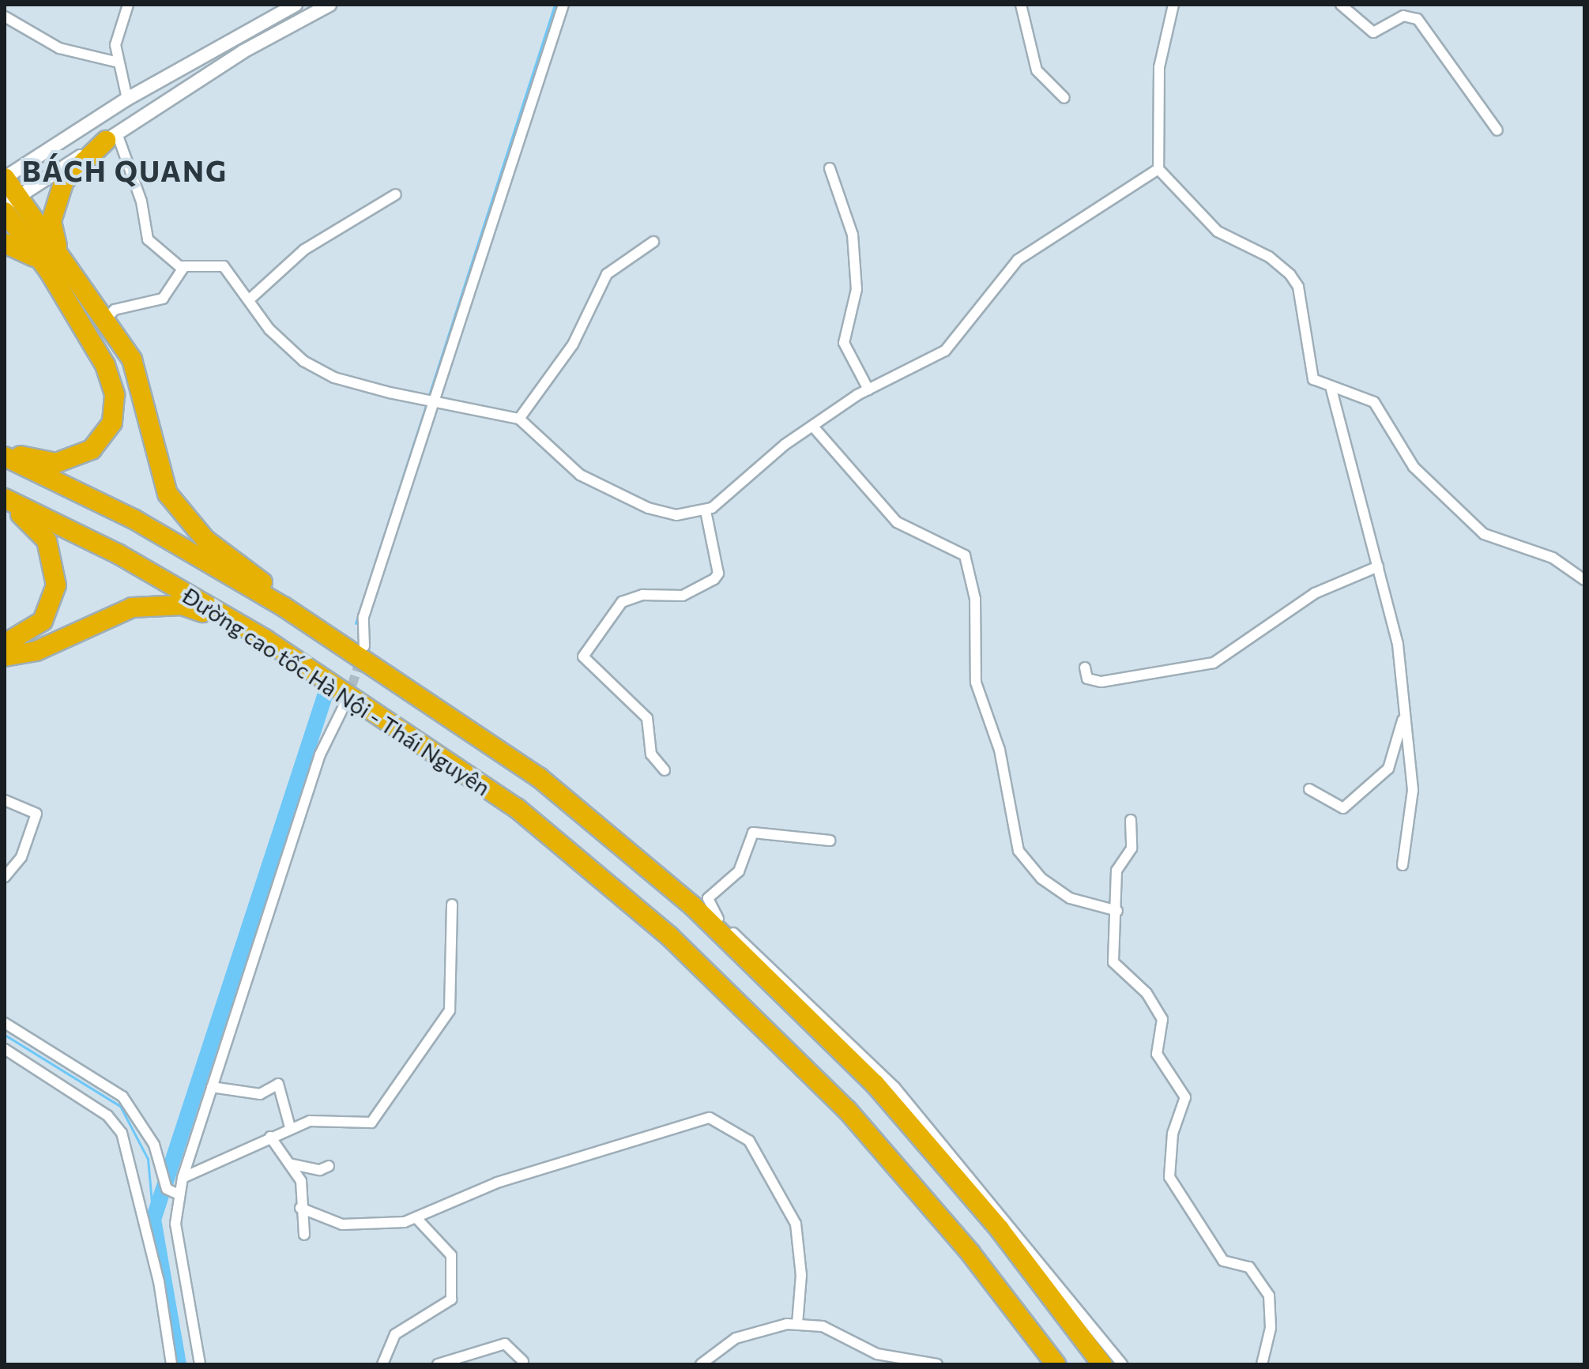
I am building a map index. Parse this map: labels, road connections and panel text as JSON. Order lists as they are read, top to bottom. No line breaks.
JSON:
{"streets":{"highway":["Đường cao tốc Hà Nội - Thái Nguyên"]},"districts":["BÁCH QUANG"]}
